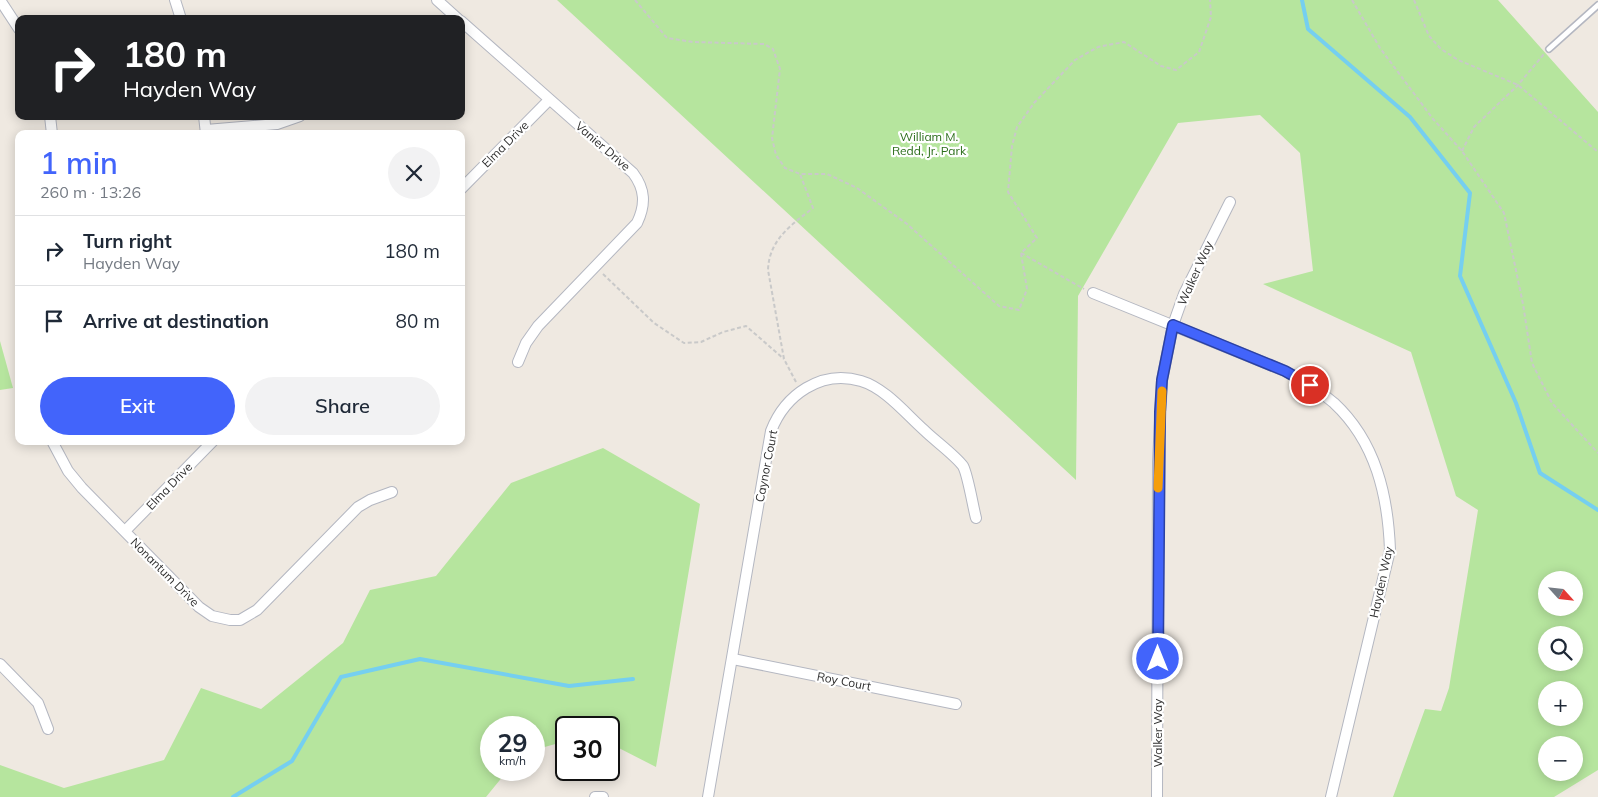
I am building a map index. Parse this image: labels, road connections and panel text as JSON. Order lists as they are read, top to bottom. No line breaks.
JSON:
{"streets":{"street":["Elma Drive","Vanier Drive","Walker Way","Caynor Court","Nonantum Drive","Hayden Way","Roy Court"]},"crossings":[["Elma Drive","Vanier Drive"],["Elma Drive","Nonantum Drive"],["Walker Way","Hayden Way"],["Caynor Court","Roy Court"]],"parks":["William M. Redd, Jr. Park"],"north":"bottom right","page":{"turn":["180 m","Hayden Way"],"heading":["1 min","260 m · 13:26"],"list":[{"name":"Turn right","note":"Hayden Way","value":"180 m"},{"name":"Arrive at destination","value":"80 m"}],"buttons":["Exit","Share"],"map_buttons":["+","−"],"speed":"29 km/h","limit":"30"}}
